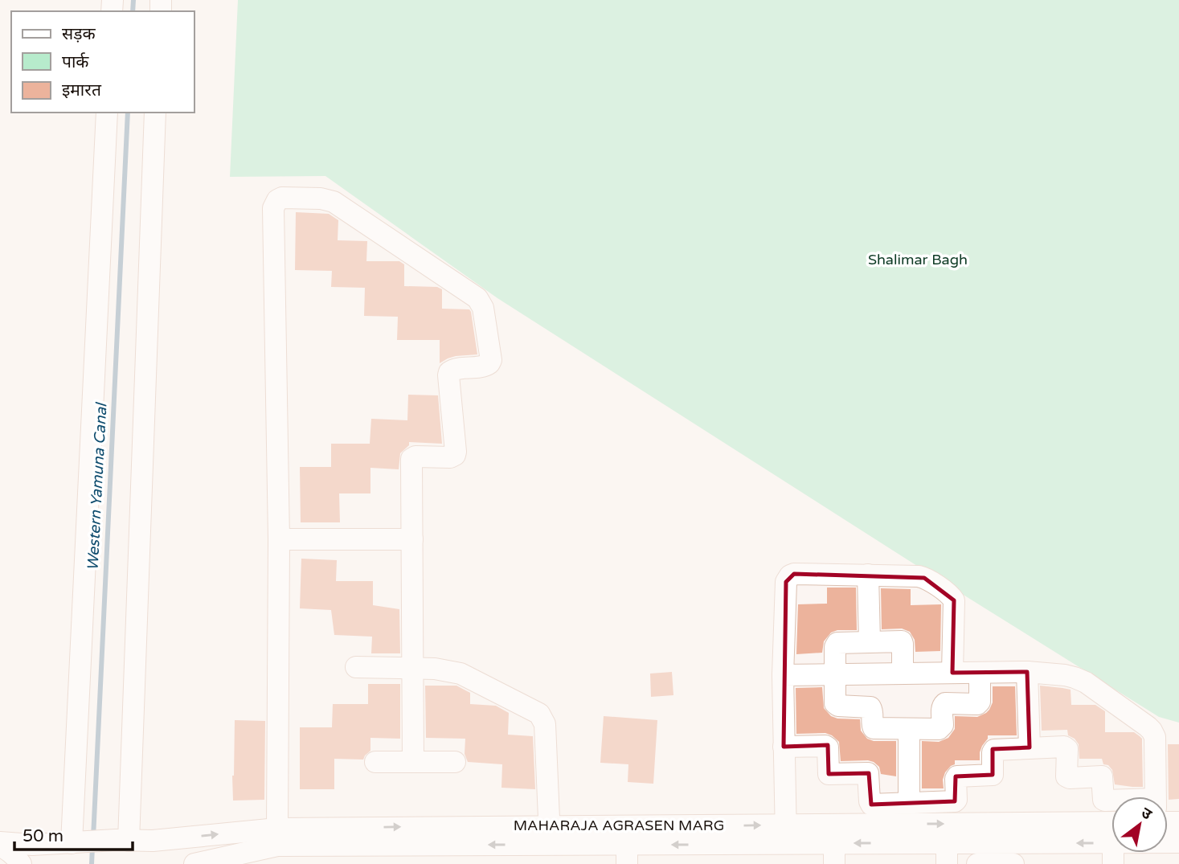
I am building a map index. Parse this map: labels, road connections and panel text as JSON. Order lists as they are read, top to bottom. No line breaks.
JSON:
{"streets":{"street":["MAHARAJA AGRASEN MARG"]},"water":["Western Yamuna Canal"],"parks":["Shalimar Bagh"],"legend":["सड़क","पार्क","इमारत"],"scale_bar":"50 m","north":"top right"}
